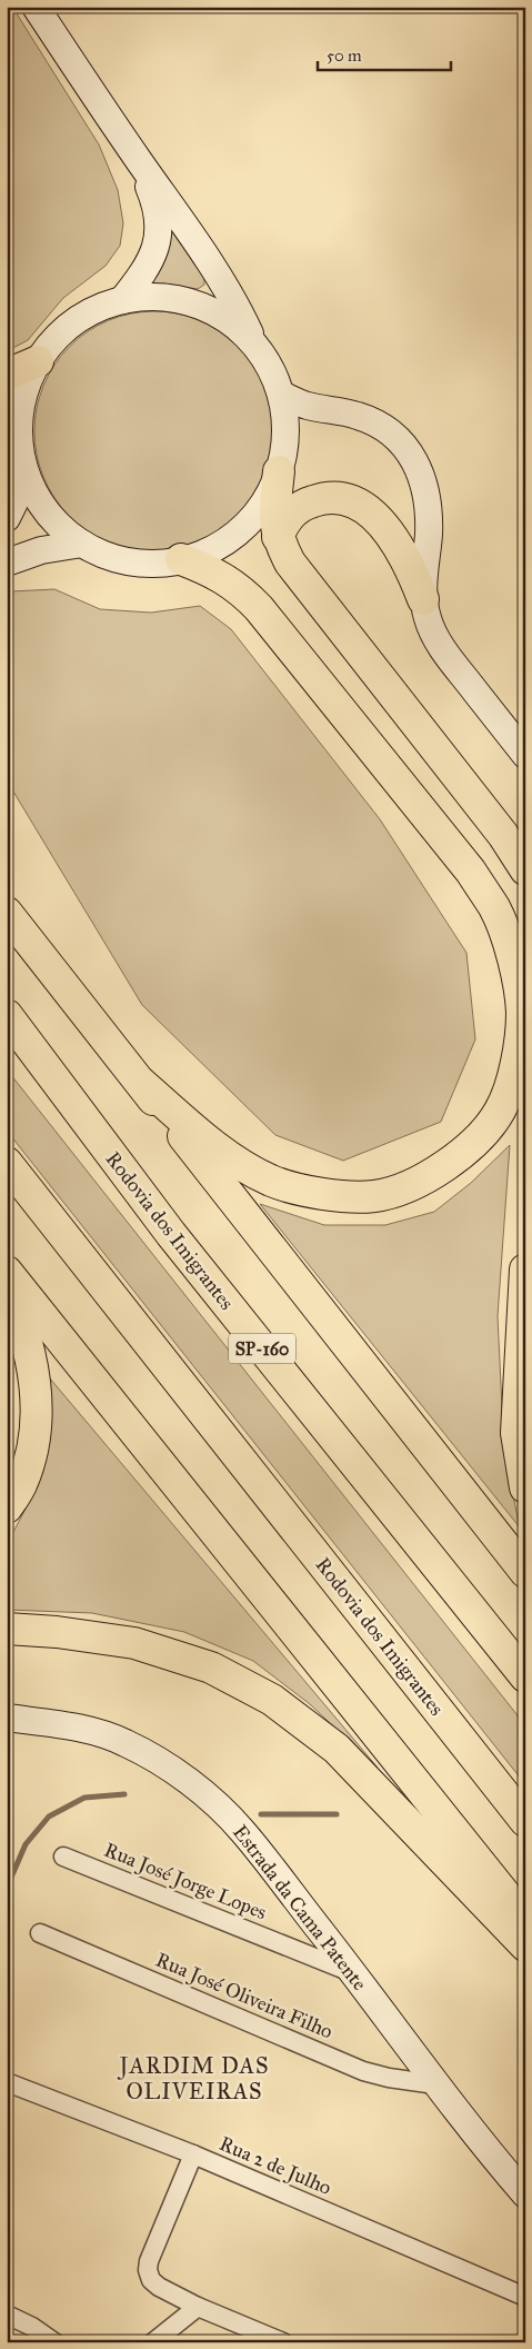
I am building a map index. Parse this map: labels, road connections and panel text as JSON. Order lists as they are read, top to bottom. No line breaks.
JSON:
{"streets":{"highway":["Rodovia dos Imigrantes","SP-160"],"main road":["Estrada da Cama Patente"],"street":["Rua José Jorge Lopes","Rua José Oliveira Filho","Rua 2 de Julho"]},"crossings":[["Rua José Jorge Lopes","Estrada da Cama Patente"],["Estrada da Cama Patente","Rua José Oliveira Filho"]],"districts":["JARDIM DAS OLIVEIRAS"],"scale_bar":"50 m"}
